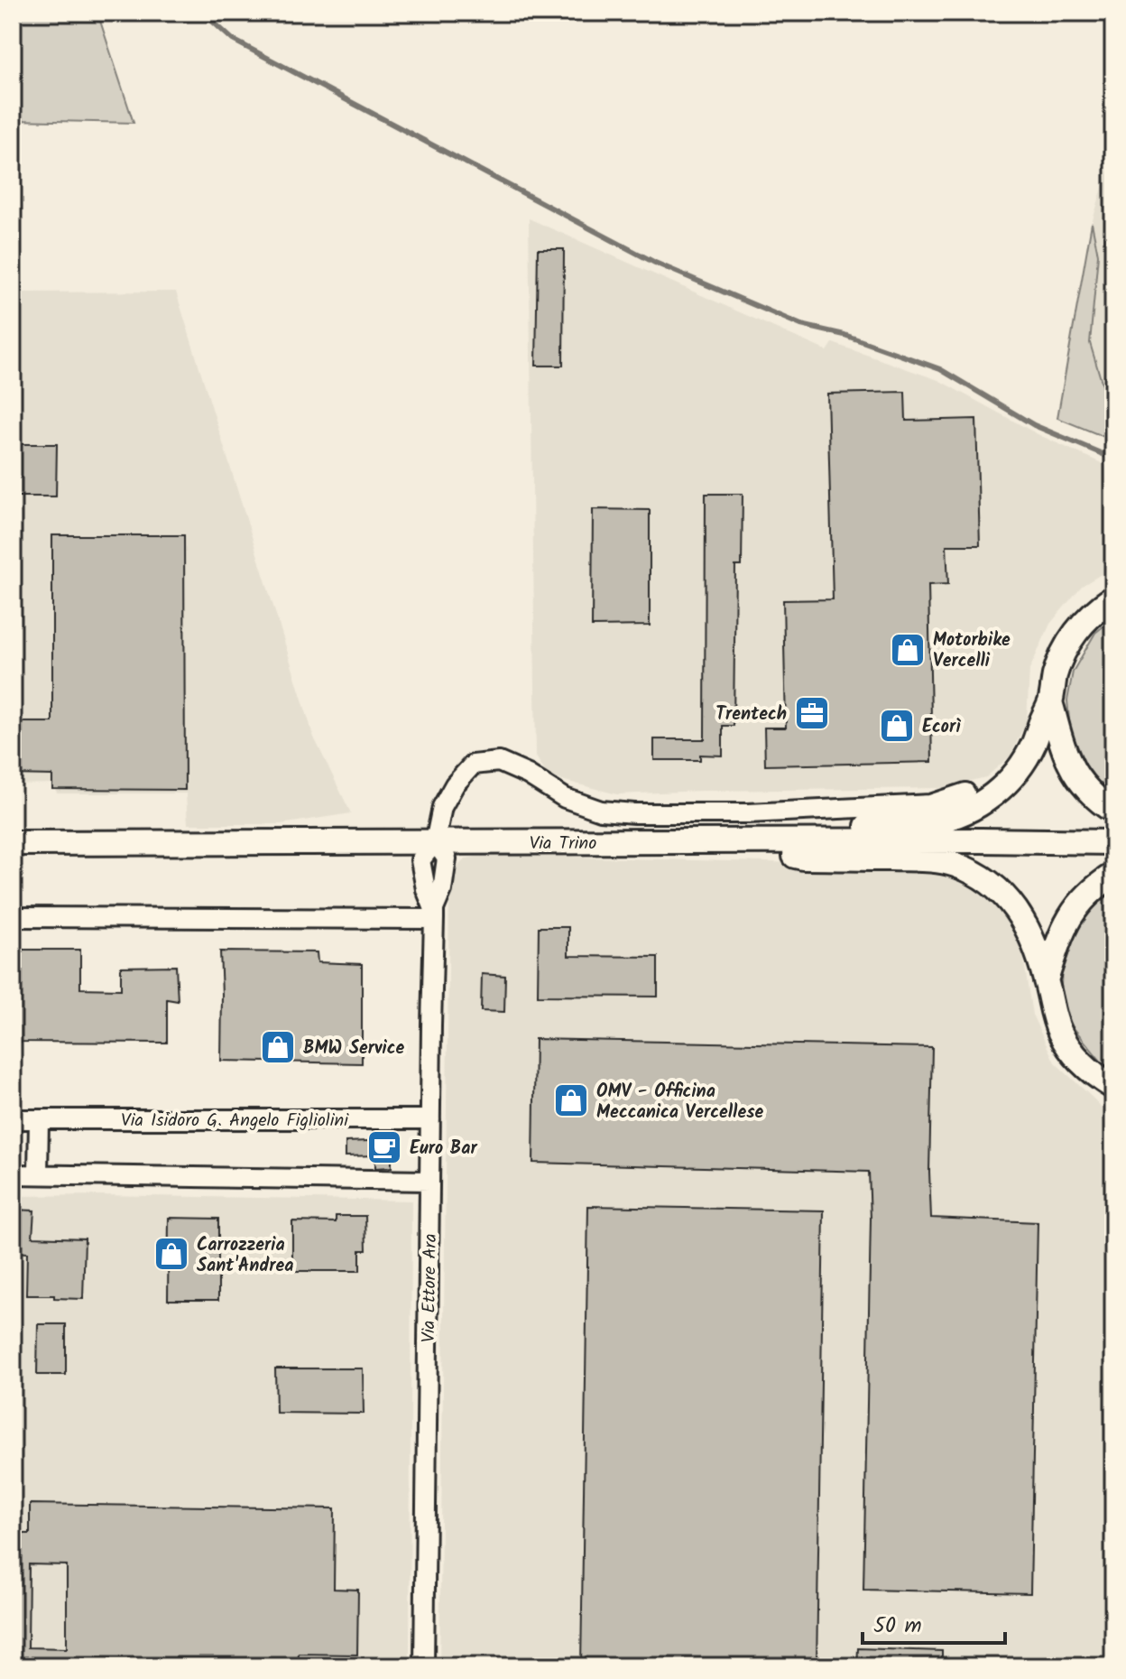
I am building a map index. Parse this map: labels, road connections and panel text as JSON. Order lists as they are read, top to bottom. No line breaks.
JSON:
{"streets":{"main road":["Via Trino"],"street":["Via Isidoro G. Angelo Figliolini","Via Ettore Ara"]},"crossings":[["Via Trino","Via Ettore Ara"],["Via Isidoro G. Angelo Figliolini","Via Ettore Ara"]],"places":{"shop":["Motorbike Vercelli","Ecorì","BMW Service","OMV - Officina Meccanica Vercellese","Carrozzeria Sant'Andrea"],"office":["Trentech"],"cafe":["Euro Bar"]},"scale_bar":"50 m"}
